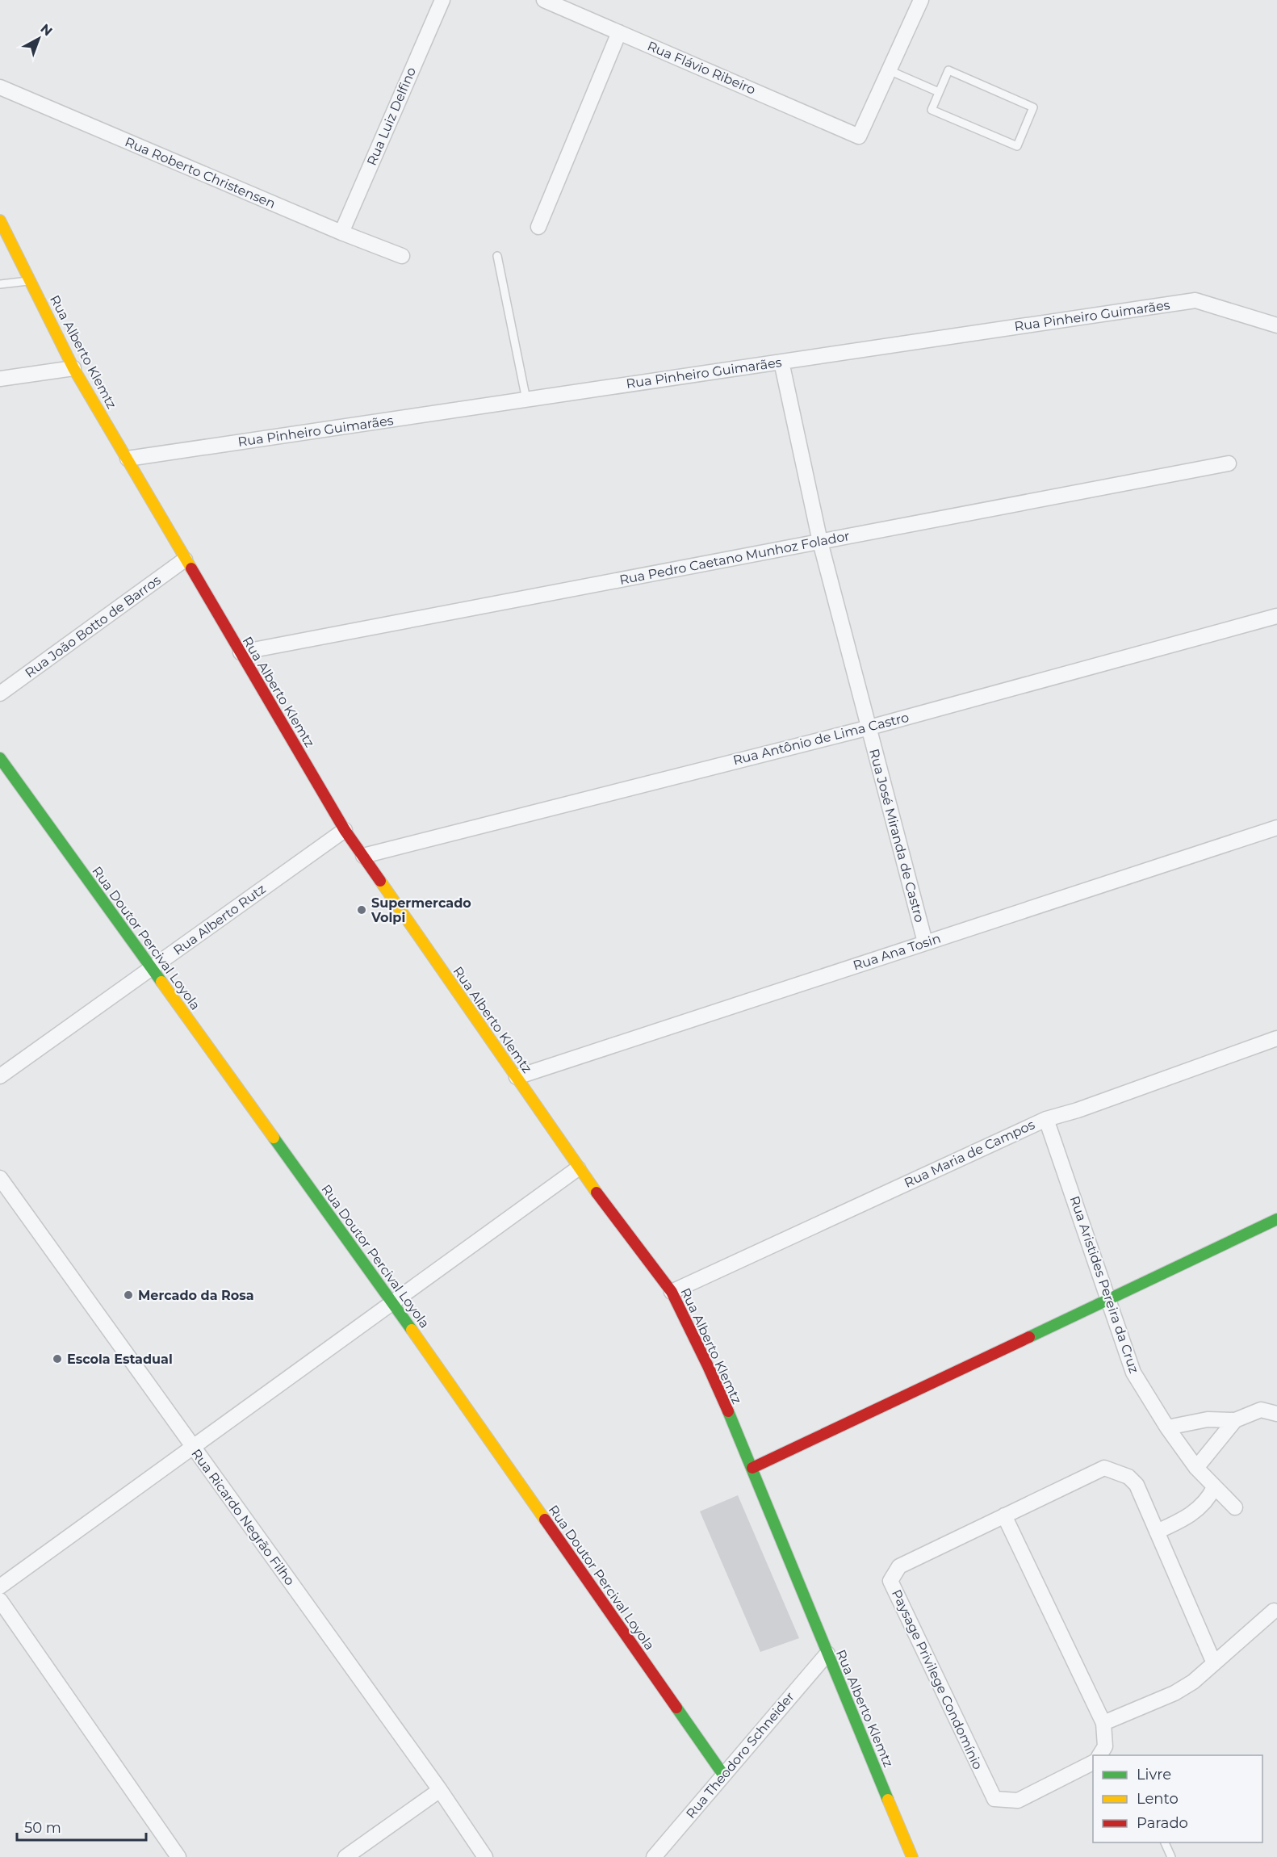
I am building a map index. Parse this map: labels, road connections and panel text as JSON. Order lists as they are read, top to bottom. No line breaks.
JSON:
{"streets":{"street":["Rua Flávio Ribeiro","Rua Luiz Delfino","Rua Roberto Christensen","Rua Pinheiro Guimarães","Rua Alberto Klemtz","Rua Pedro Caetano Munhoz Folador","Rua João Botto de Barros","Rua Antônio de Lima Castro","Rua José Miranda de Castro","Rua Alberto Rutz","Rua Doutor Percival Loyola","Rua Ana Tosin","Rua Maria de Campos","Rua Aristides Pereira da Cruz","Rua Ricardo Negrão Filho","Paysage Privilege Condomínio","Rua Theodoro Schneider"]},"crossings":[["Rua Luiz Delfino","Rua Roberto Christensen"],["Rua Pinheiro Guimarães","Rua Alberto Klemtz"],["Rua Pinheiro Guimarães","Rua José Miranda de Castro"],["Rua Alberto Klemtz","Rua Pedro Caetano Munhoz Folador"],["Rua Alberto Klemtz","Rua João Botto de Barros"],["Rua Alberto Klemtz","Rua Antônio de Lima Castro"],["Rua Alberto Klemtz","Rua Alberto Rutz"],["Rua Alberto Klemtz","Rua Ana Tosin"],["Rua Alberto Klemtz","Rua Maria de Campos"],["Rua Alberto Klemtz","Rua Theodoro Schneider"],["Rua Pedro Caetano Munhoz Folador","Rua José Miranda de Castro"],["Rua Antônio de Lima Castro","Rua José Miranda de Castro"],["Rua José Miranda de Castro","Rua Ana Tosin"],["Rua Alberto Rutz","Rua Doutor Percival Loyola"],["Rua Doutor Percival Loyola","Rua Theodoro Schneider"],["Rua Maria de Campos","Rua Aristides Pereira da Cruz"]],"places":["Supermercado Volpi","Mercado da Rosa","Escola Estadual"],"legend":["Livre","Lento","Parado"],"scale_bar":"50 m","north":"top right"}
